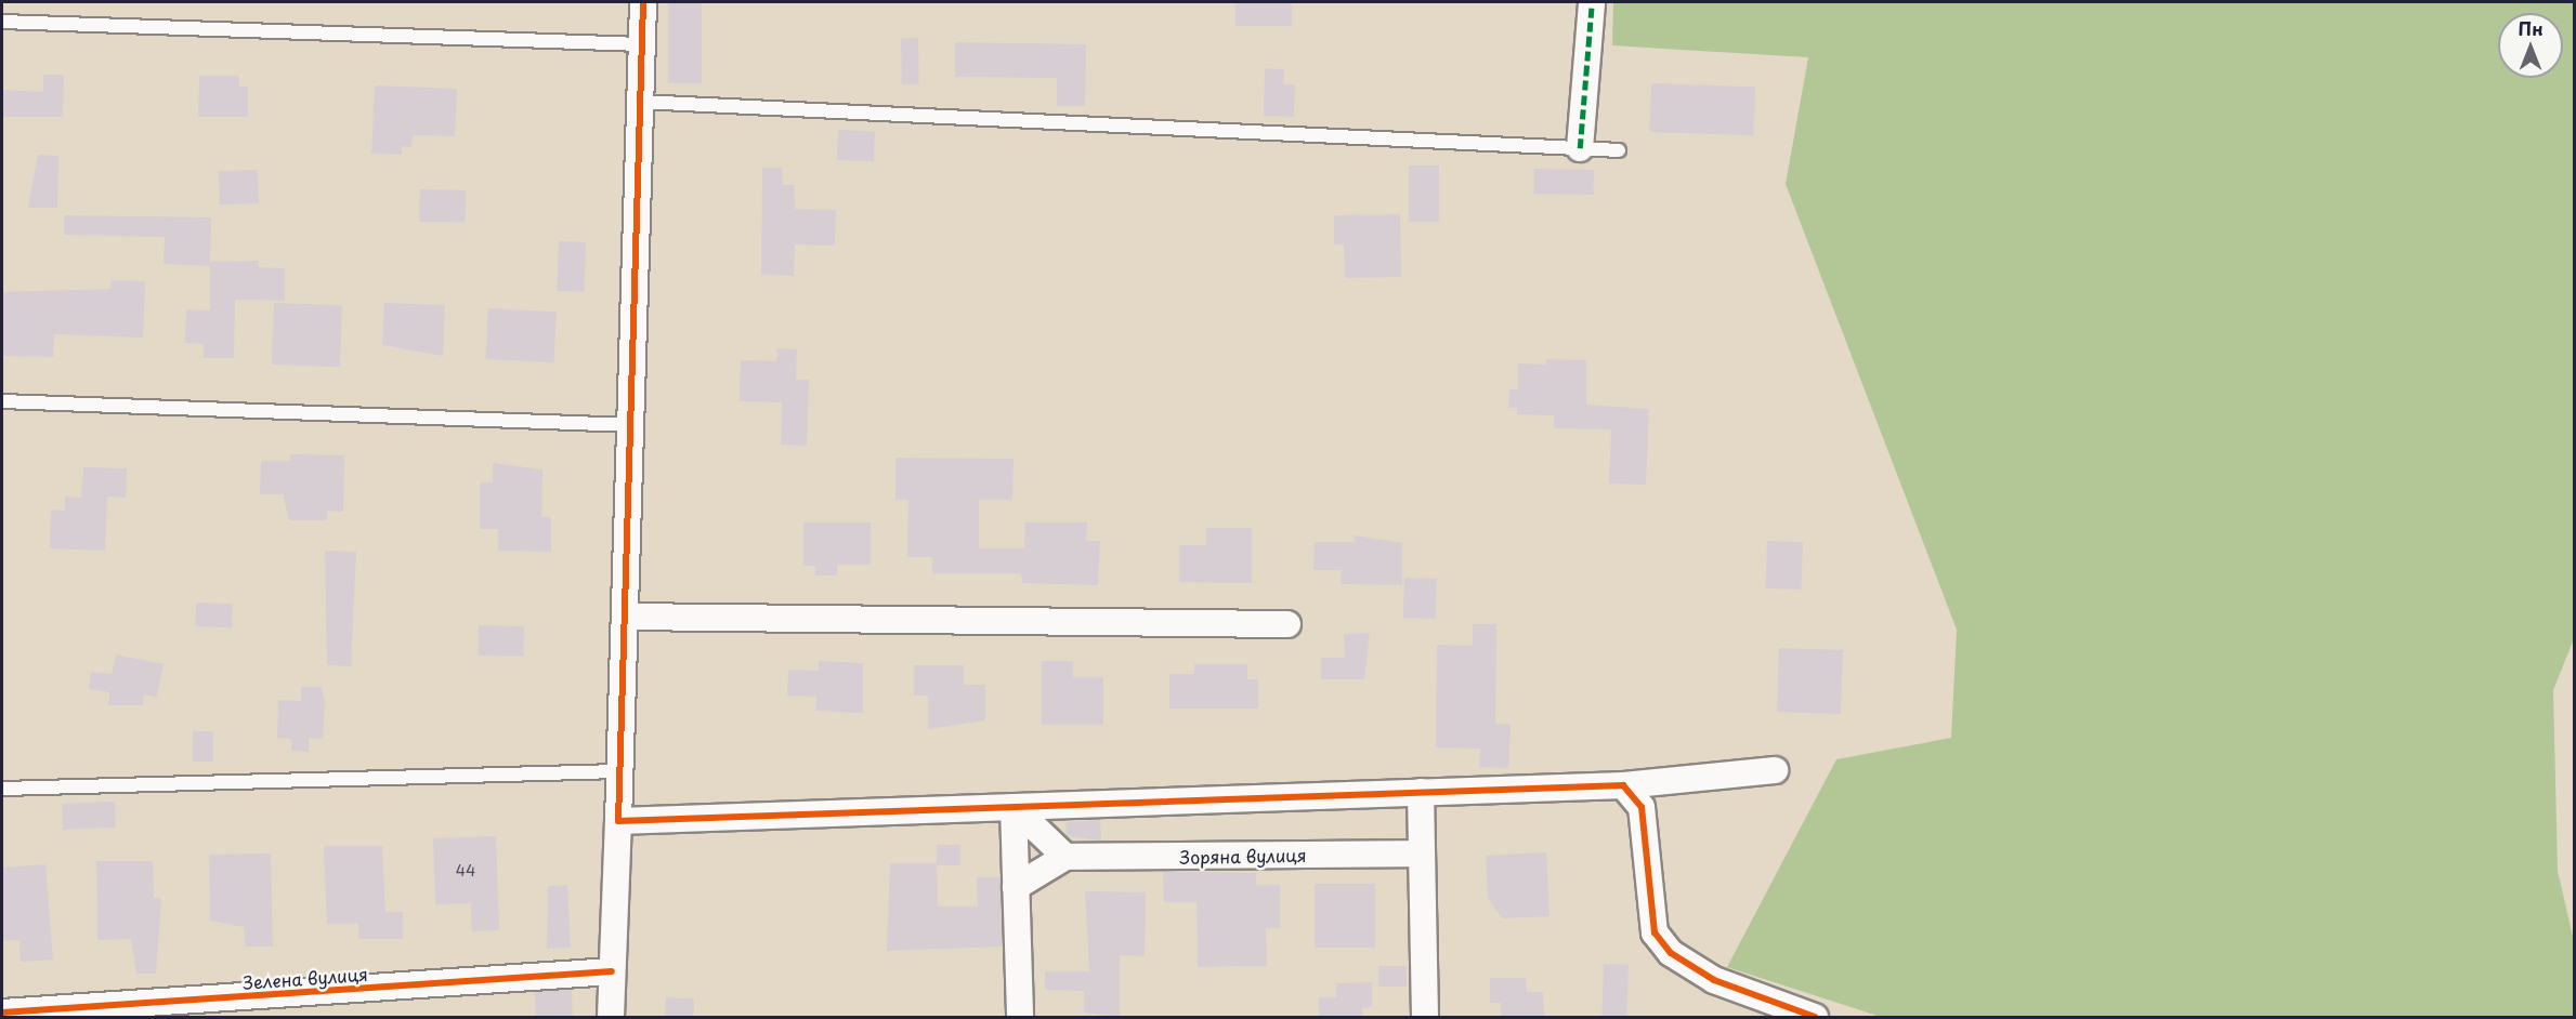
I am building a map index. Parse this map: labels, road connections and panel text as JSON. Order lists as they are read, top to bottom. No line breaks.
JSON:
{"streets":{"street":["Зоряна вулиця","Зелена вулиця"]},"house_numbers":["44"],"north":"top"}
